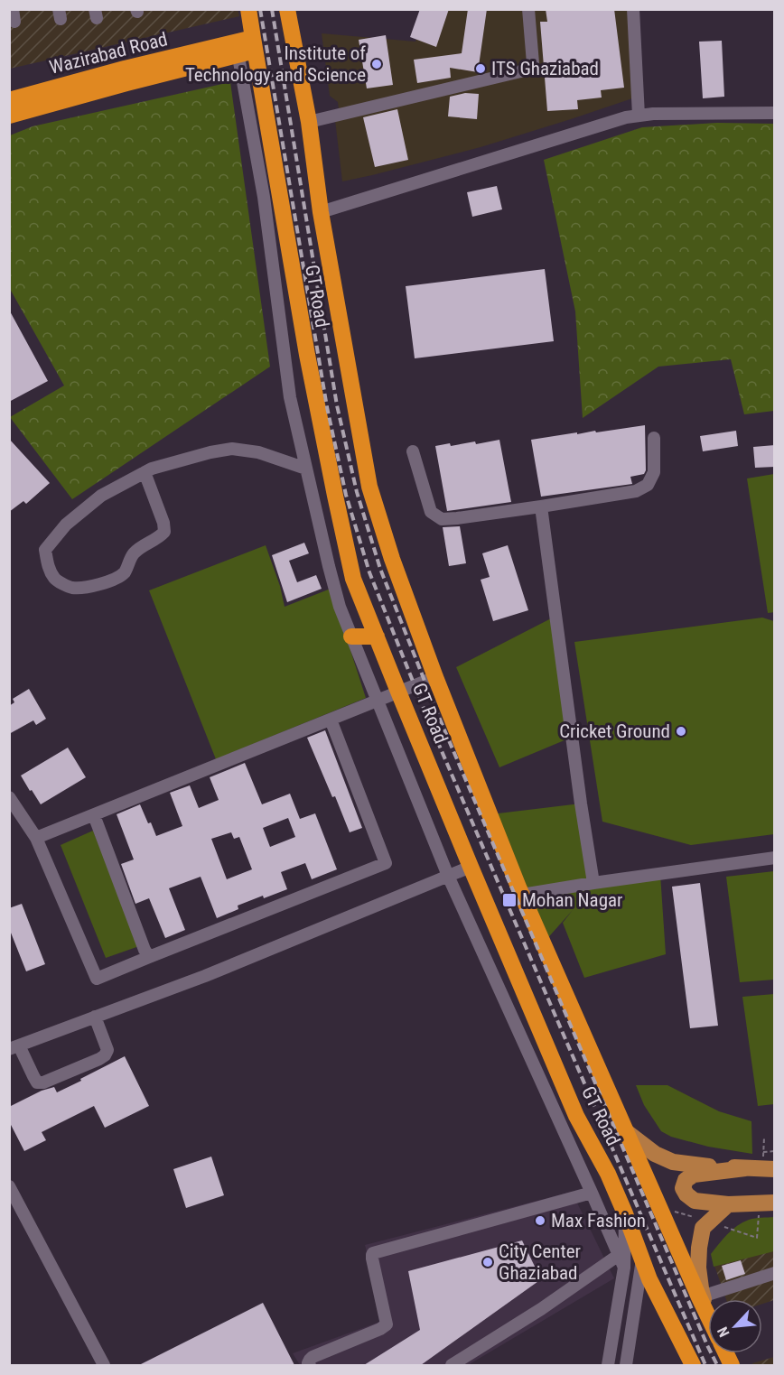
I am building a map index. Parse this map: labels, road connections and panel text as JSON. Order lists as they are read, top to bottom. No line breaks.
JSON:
{"streets":{"highway":["Wazirabad Road","GT Road"]},"crossings":[["Wazirabad Road","GT Road"]],"places":{"other":["Institute of Technology and Science","ITS Ghaziabad","Cricket Ground","Max Fashion","City Center Ghaziabad"],"transit":["Mohan Nagar"]},"north":"bottom left"}
